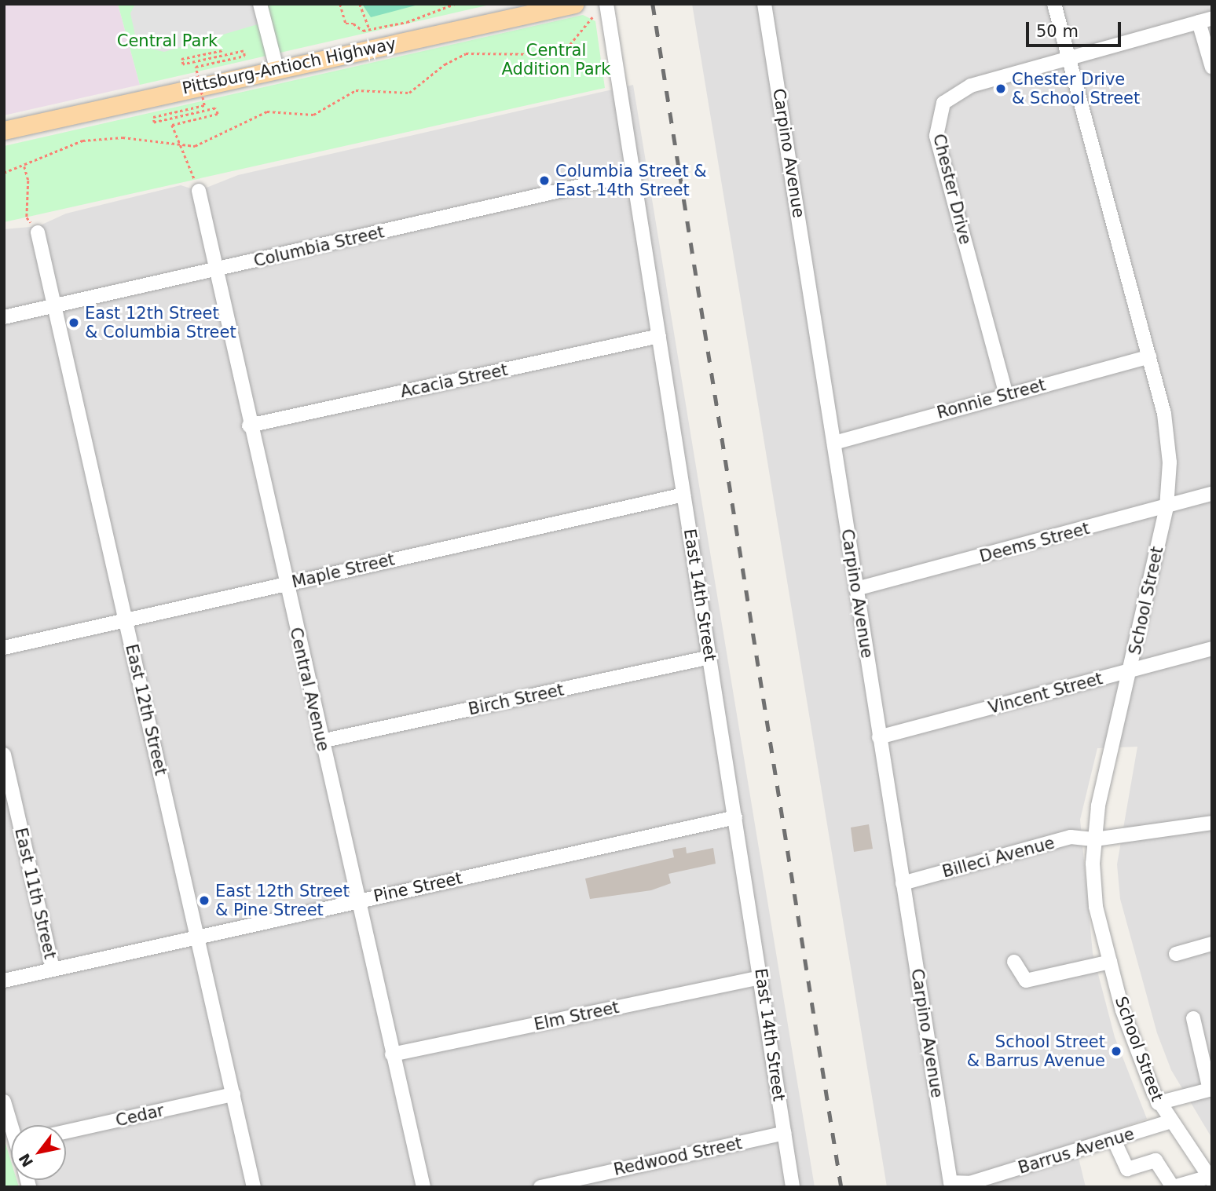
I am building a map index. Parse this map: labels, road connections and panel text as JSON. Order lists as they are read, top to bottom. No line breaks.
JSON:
{"streets":{"main road":["Pittsburg-Antioch Highway"],"street":["Carpino Avenue","Chester Drive","Columbia Street","Acacia Street","Ronnie Street","Deems Street","Maple Street","East 14th Street","School Street","Central Avenue","Vincent Street","Birch Street","East 12th Street","Billeci Avenue","Pine Street","East 11th Street","Elm Street","Cedar","Barrus Avenue","Redwood Street"]},"crossings":[["Carpino Avenue","Ronnie Street"],["Carpino Avenue","Deems Street"],["Carpino Avenue","Vincent Street"],["Carpino Avenue","Billeci Avenue"],["Carpino Avenue","Barrus Avenue"],["Chester Drive","Ronnie Street"],["Chester Drive","School Street"],["Columbia Street","East 14th Street"],["Columbia Street","Central Avenue"],["Columbia Street","East 12th Street"],["Acacia Street","East 14th Street"],["Acacia Street","Central Avenue"],["Ronnie Street","School Street"],["Deems Street","School Street"],["Maple Street","East 14th Street"],["Maple Street","Central Avenue"],["Maple Street","East 12th Street"],["East 14th Street","Birch Street"],["East 14th Street","Pine Street"],["East 14th Street","Elm Street"],["East 14th Street","Redwood Street"],["School Street","Vincent Street"],["School Street","Billeci Avenue"],["School Street","Barrus Avenue"],["Central Avenue","Birch Street"],["Central Avenue","Pine Street"],["Central Avenue","Elm Street"],["East 12th Street","Pine Street"],["East 12th Street","Cedar"],["Pine Street","East 11th Street"]],"parks":["Central Park","Central Addition Park"],"places":["Chester Drive & School Street","Columbia Street & East 14th Street","East 12th Street & Columbia Street","East 12th Street & Pine Street","School Street & Barrus Avenue"],"scale_bar":"50 m","north":"bottom left"}
